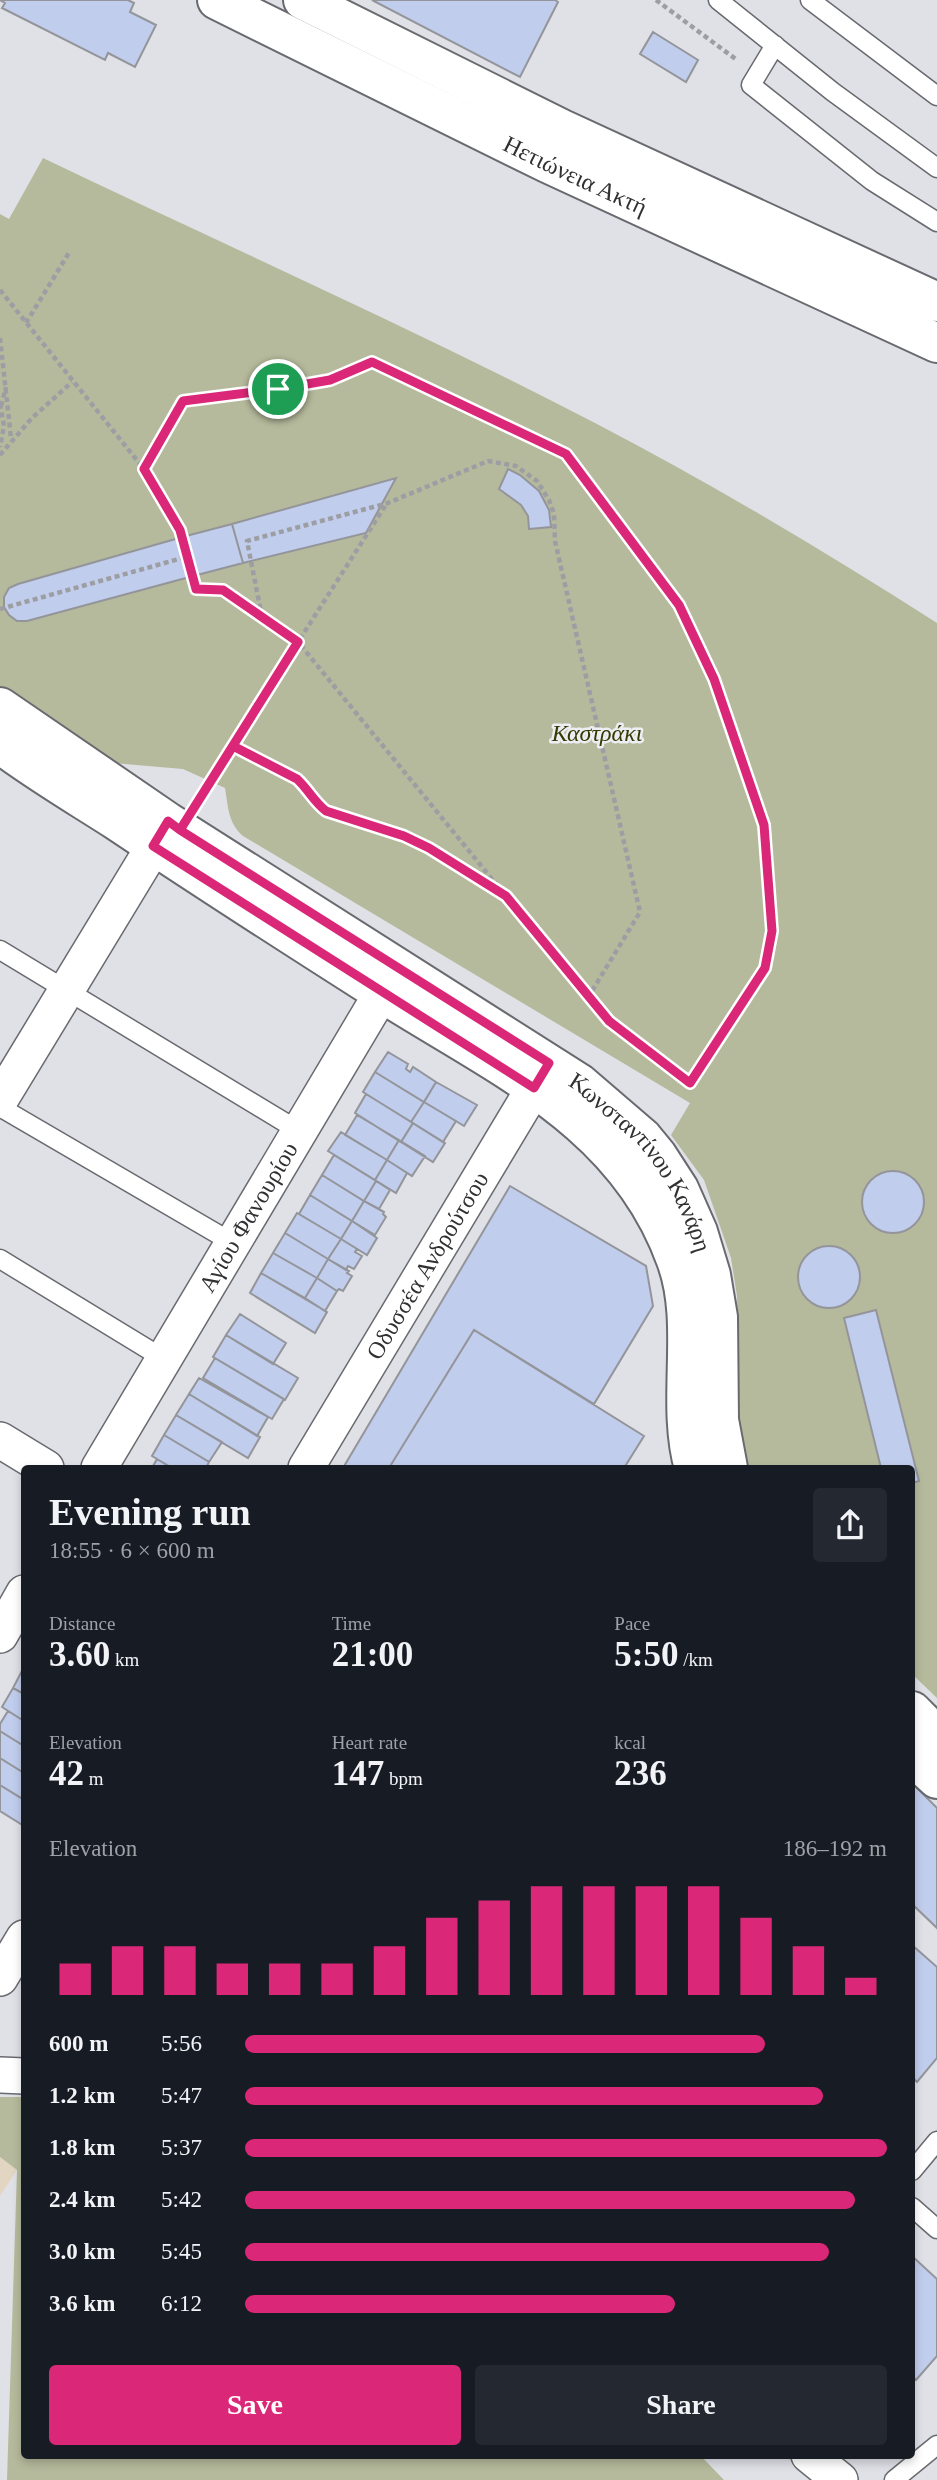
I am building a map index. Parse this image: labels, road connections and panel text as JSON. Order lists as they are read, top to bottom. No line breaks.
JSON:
{"streets":{"street":["Ηετιώνεια Ακτή","Κωνσταντίνου Κανάρη","Αγίου Φανουρίου","Οδυσσέα Ανδρούτσου"]},"crossings":[["Κωνσταντίνου Κανάρη","Αγίου Φανουρίου"],["Κωνσταντίνου Κανάρη","Οδυσσέα Ανδρούτσου"]],"parks":["Καστράκι"],"page":{"heading":["Evening run","18:55 · 6 × 600 m"],"stats":[["Distance","3.60 km"],["Time","21:00"],["Pace","5:50 /km"],["Elevation","42 m"],["Heart rate","147 bpm"],["kcal","236"]],"chart":["Elevation","186–192 m"],"list":[{"name":"600 m","note":"5:56"},{"name":"1.2 km","note":"5:47"},{"name":"1.8 km","note":"5:37"},{"name":"2.4 km","note":"5:42"},{"name":"3.0 km","note":"5:45"},{"name":"3.6 km","note":"6:12"}],"buttons":["Save","Share"]}}
